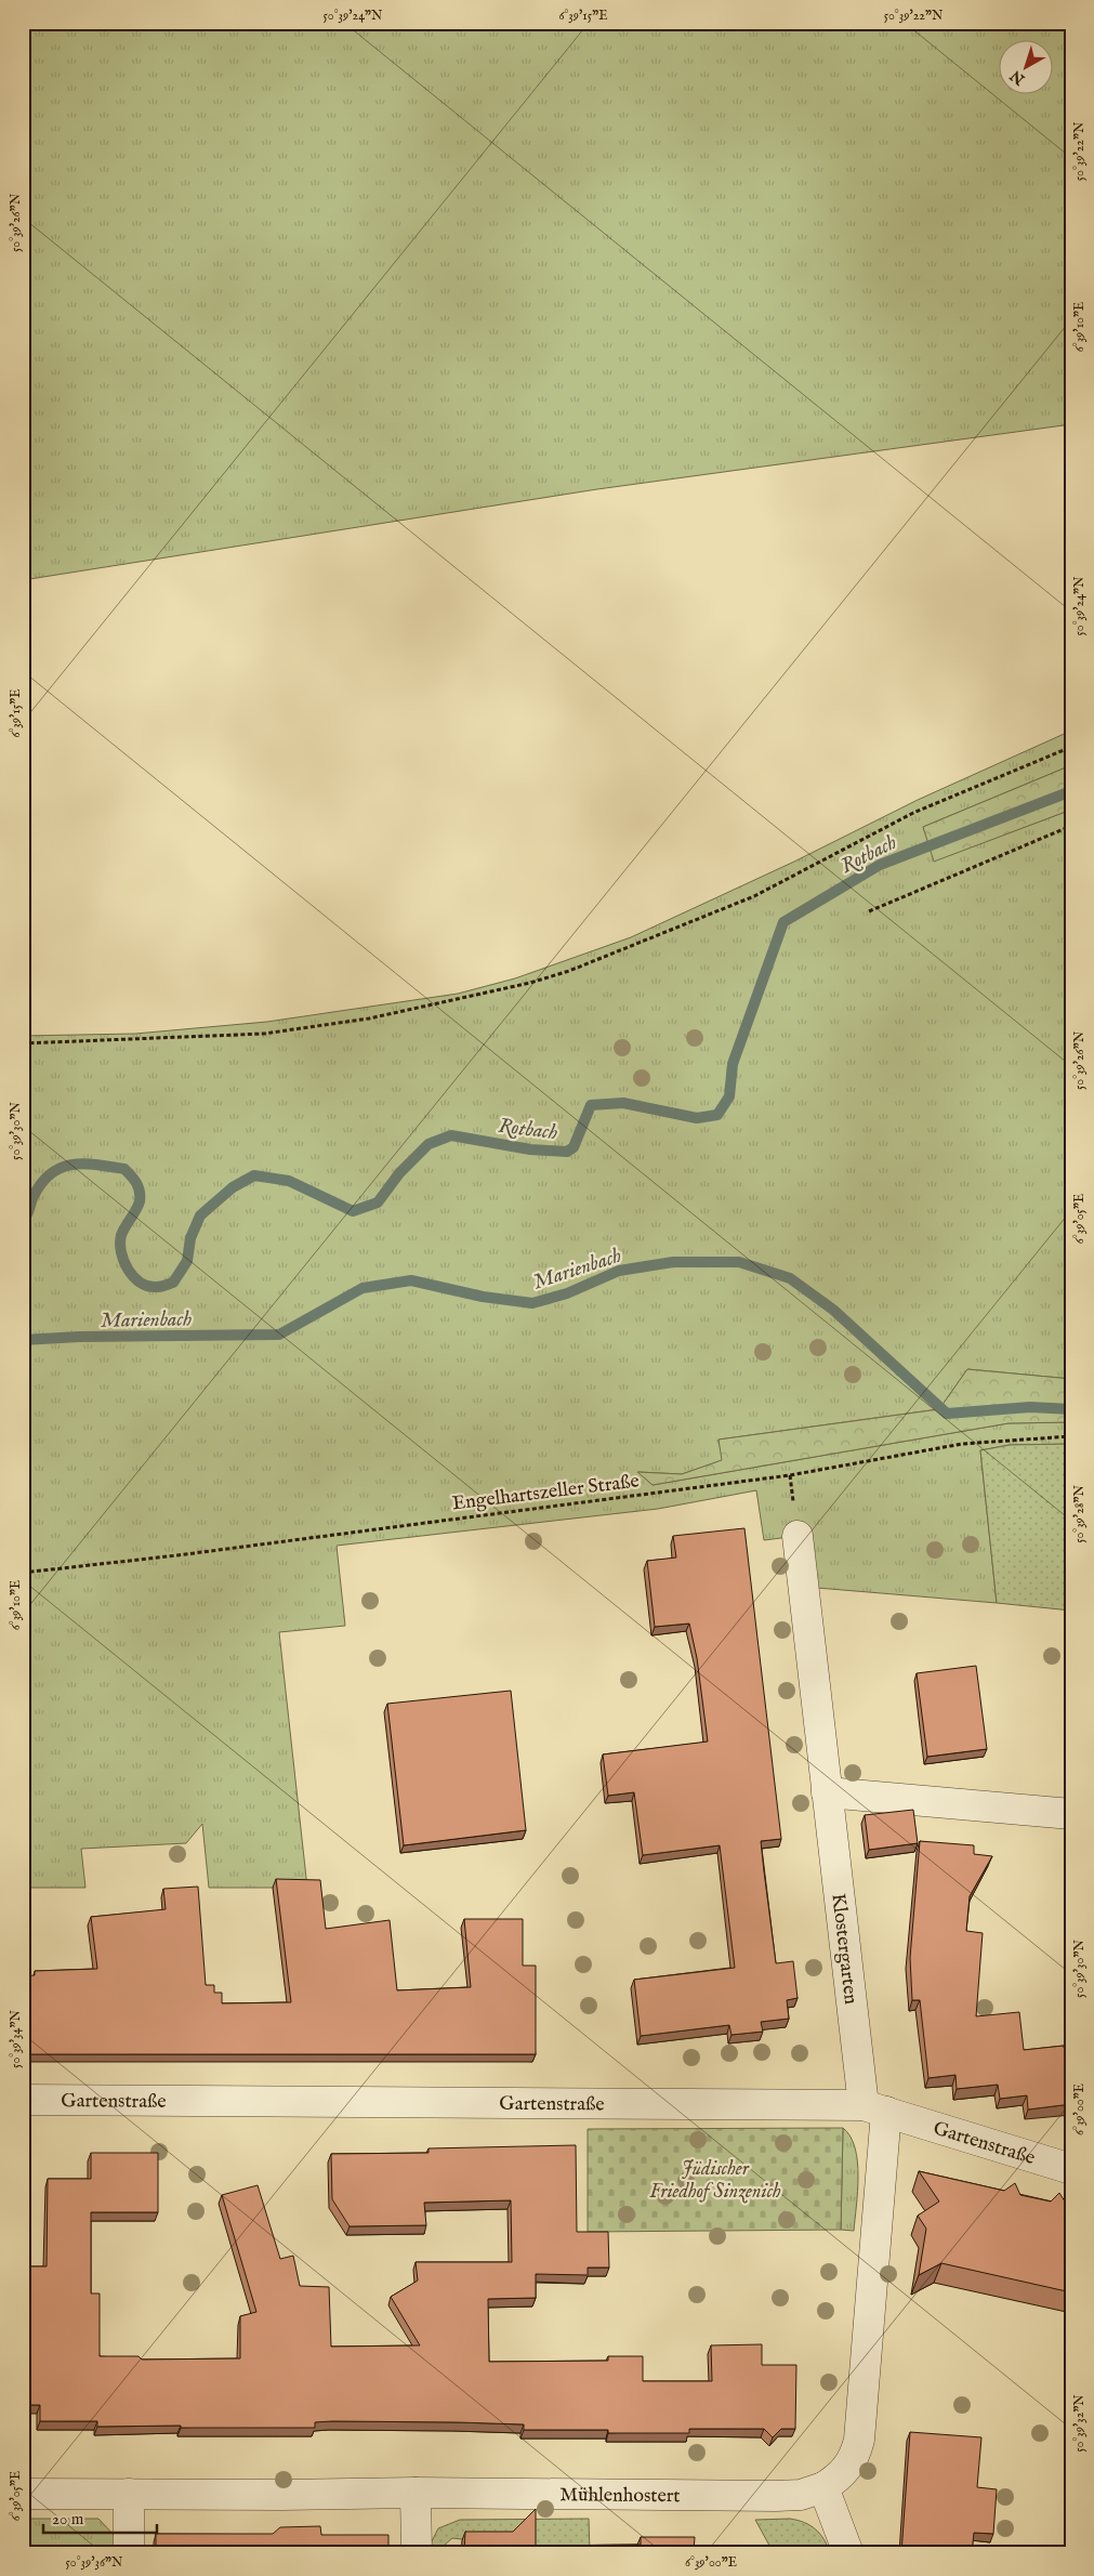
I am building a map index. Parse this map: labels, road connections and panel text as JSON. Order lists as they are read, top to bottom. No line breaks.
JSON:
{"streets":{"street":["Klostergarten","Gartenstraße","Mühlenhostert"],"path":["Engelhartszeller Straße"]},"crossings":[["Klostergarten","Gartenstraße"],["Klostergarten","Mühlenhostert"],["Gartenstraße","Mühlenhostert"]],"water":["Rotbach","Marienbach"],"parks":["Jüdischer Friedhof Sinzenich"],"scale_bar":"20 m","north":"bottom left","coordinates":["50°39'24\"N","6°39'15\"E","50°39'22\"N","50°39'26\"N","6°39'10\"E","50°39'30\"N","6°39'05\"E","50°39'28\"N","50°39'34\"N","6°39'00\"E","50°39'32\"N","50°39'36\"N"]}
